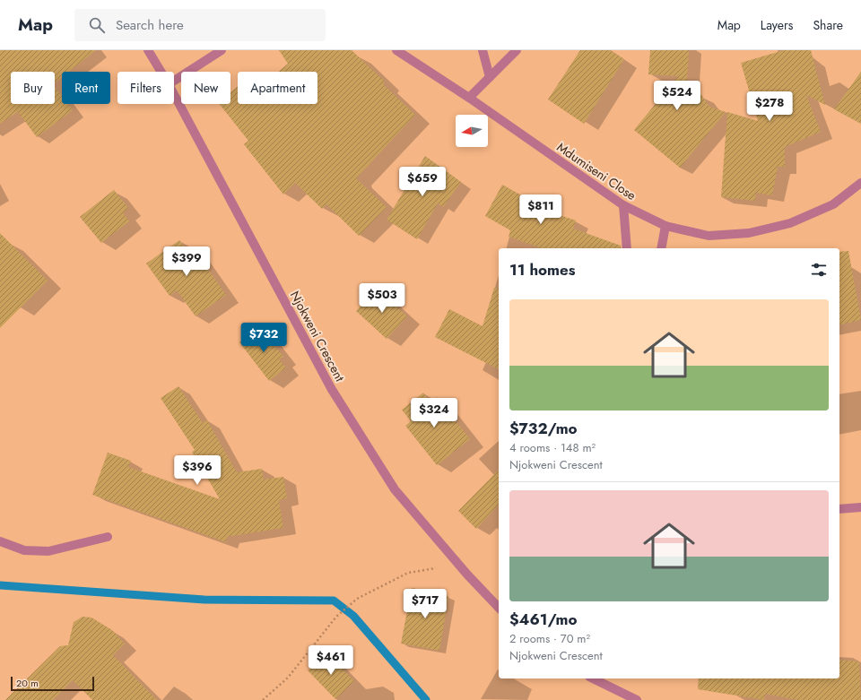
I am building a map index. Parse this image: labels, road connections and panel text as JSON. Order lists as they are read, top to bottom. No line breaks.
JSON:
{"streets":{"street":["Mdumiseni Close","Njokweni Crescent"]},"scale_bar":"20 m","north":"left","page":{"header":"Map","search":"Search here","nav":["Map","Layers","Share"],"chip":["Buy","Rent","Filters","New","Apartment"],"price":["$524","$278","$659","$811","$399","$503","$732","$324","$396","$717","$461"],"heading":"11 homes","list":[{"name":"$732/mo","note":"4 rooms · 148 m² · Njokweni Crescent"},{"name":"$461/mo","note":"2 rooms · 70 m² · Njokweni Crescent"}],"scale":"20 m"}}
